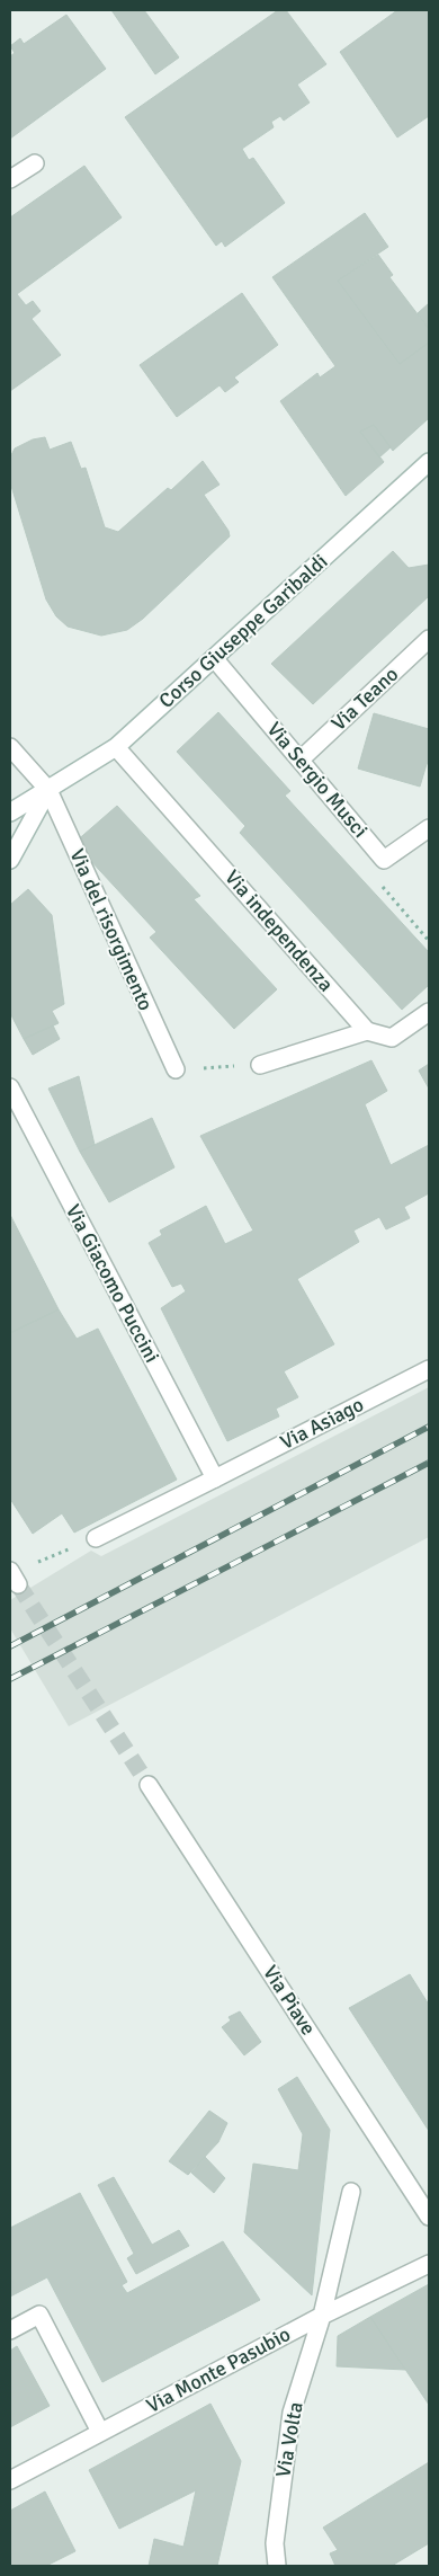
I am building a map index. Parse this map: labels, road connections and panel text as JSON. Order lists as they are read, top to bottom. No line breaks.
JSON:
{"streets":{"street":["Corso Giuseppe Garibaldi","Via Teano","Via Sergio Musci","Via del risorgimento","Via independenza","Via Giacomo Puccini","Via Asiago","Via Piave","Via Monte Pasubio","Via Volta"]},"crossings":[["Corso Giuseppe Garibaldi","Via Sergio Musci"],["Corso Giuseppe Garibaldi","Via del risorgimento"],["Corso Giuseppe Garibaldi","Via independenza"],["Via Teano","Via Sergio Musci"],["Via Giacomo Puccini","Via Asiago"],["Via Monte Pasubio","Via Volta"]]}
